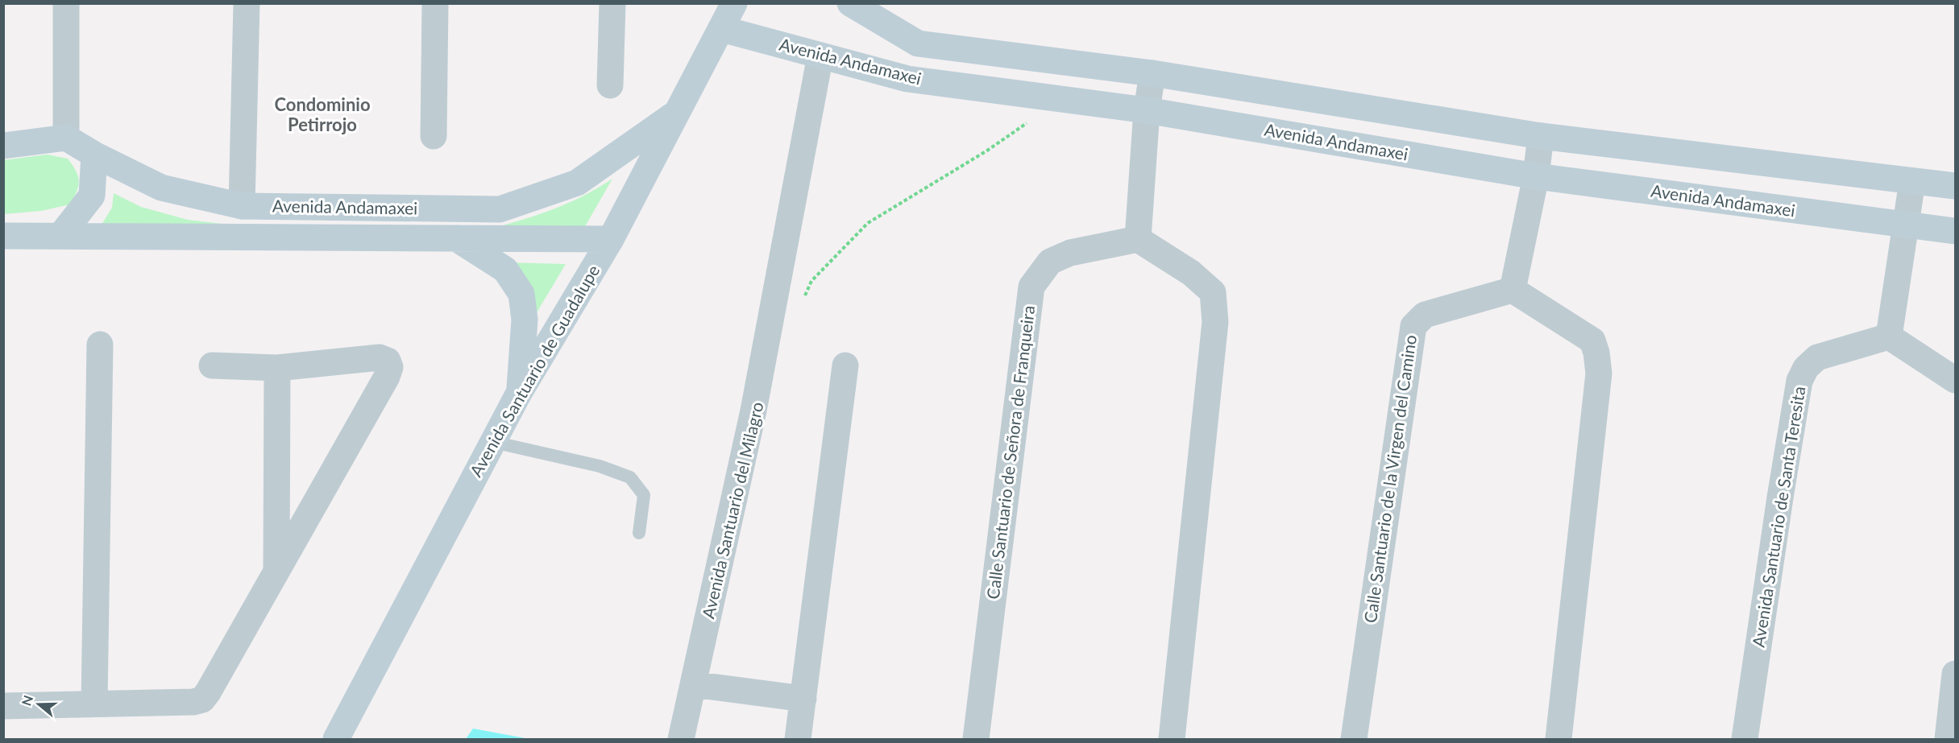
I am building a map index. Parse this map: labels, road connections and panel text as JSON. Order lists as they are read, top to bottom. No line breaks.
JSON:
{"streets":{"street":["Avenida Andamaxei","Avenida Santuario de Guadalupe","Calle Santuario de Señora de Franqueira","Calle Santuario de la Virgen del Camino","Avenida Santuario del Milagro","Avenida Santuario de Santa Teresita"]},"crossings":[["Avenida Andamaxei","Avenida Santuario de Guadalupe"],["Avenida Andamaxei","Avenida Santuario del Milagro"]],"districts":["Condominio Petirrojo"],"north":"left"}
